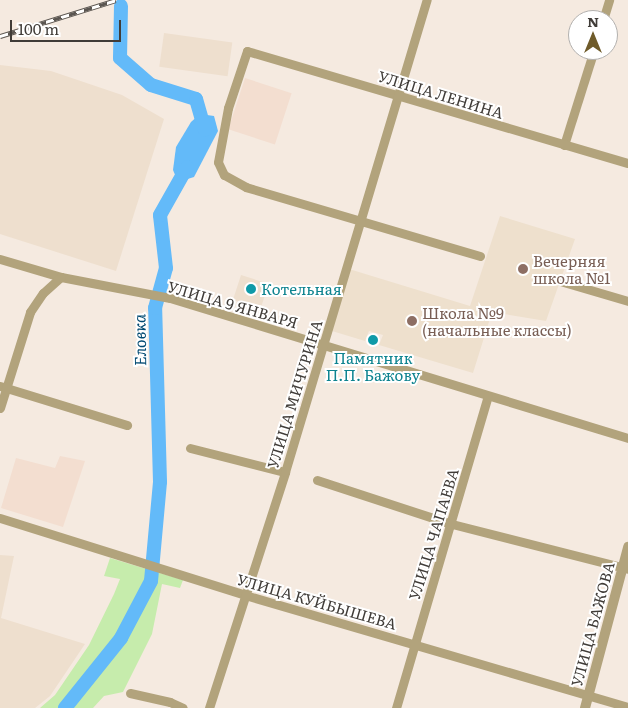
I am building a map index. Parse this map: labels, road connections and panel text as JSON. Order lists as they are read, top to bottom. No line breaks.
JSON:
{"streets":{"street":["УЛИЦА ЛЕНИНА","УЛИЦА 9 ЯНВАРЯ","УЛИЦА МИЧУРИНА","УЛИЦА ЧАПАЕВА","УЛИЦА КУЙБЫШЕВА","УЛИЦА БАЖОВА"]},"crossings":[["УЛИЦА ЛЕНИНА","УЛИЦА МИЧУРИНА"],["УЛИЦА 9 ЯНВАРЯ","УЛИЦА МИЧУРИНА"],["УЛИЦА 9 ЯНВАРЯ","УЛИЦА ЧАПАЕВА"],["УЛИЦА МИЧУРИНА","УЛИЦА КУЙБЫШЕВА"],["УЛИЦА ЧАПАЕВА","УЛИЦА КУЙБЫШЕВА"],["УЛИЦА КУЙБЫШЕВА","УЛИЦА БАЖОВА"]],"water":["Еловка"],"places":["Вечерняя школа №1","Котельная","Школа №9 (начальные классы)","Памятник П.П. Бажову"],"scale_bar":"100 m","north":"top"}
